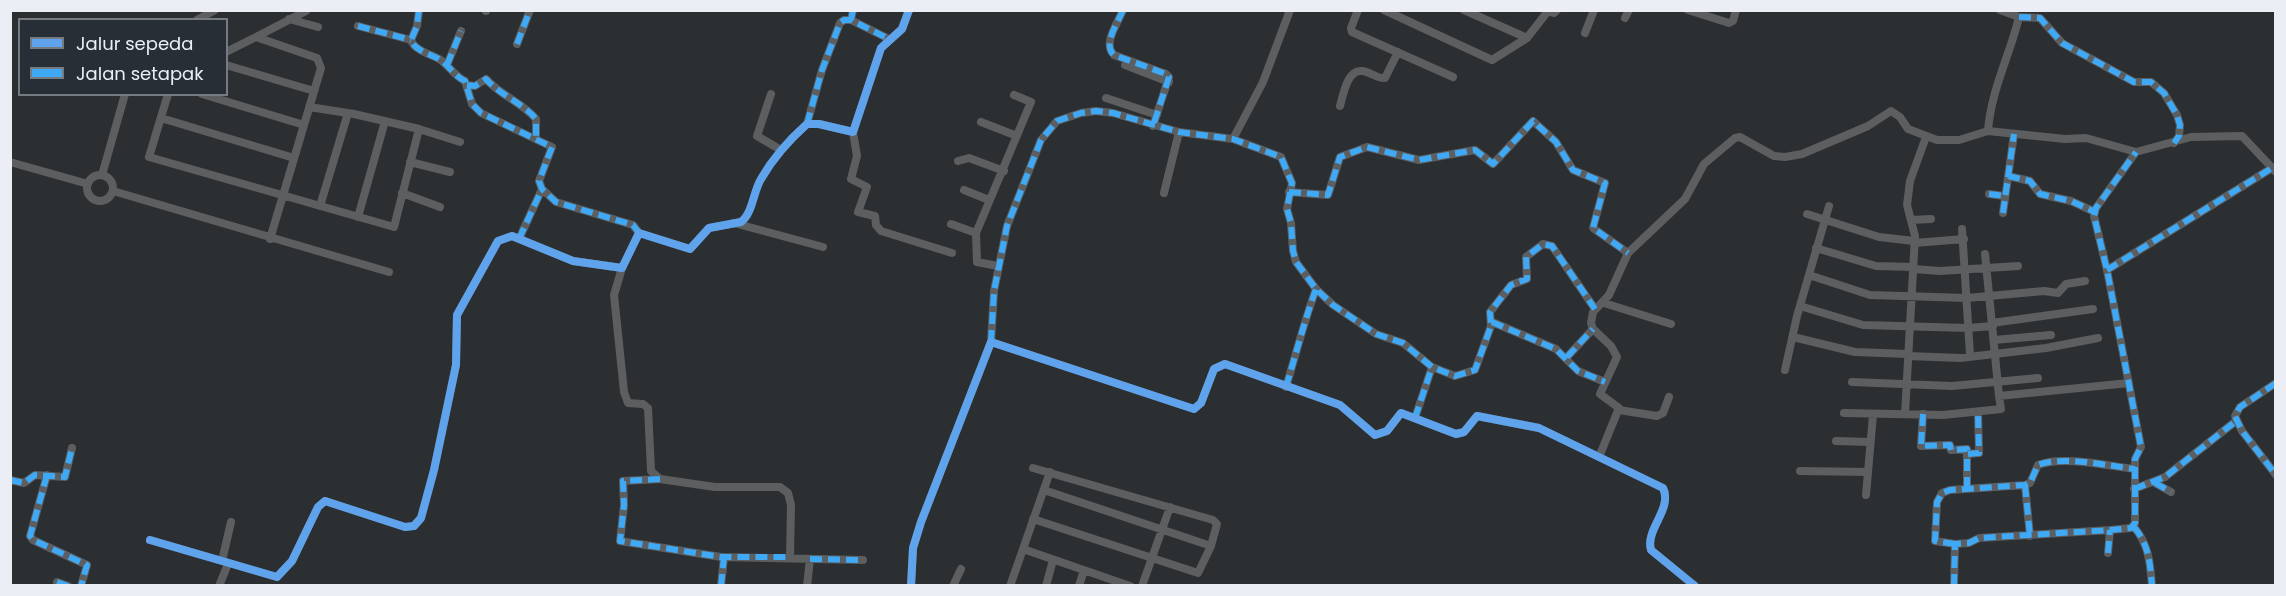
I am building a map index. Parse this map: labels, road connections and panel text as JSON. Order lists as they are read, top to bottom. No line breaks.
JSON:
{"legend":["Jalur sepeda","Jalan setapak"]}
